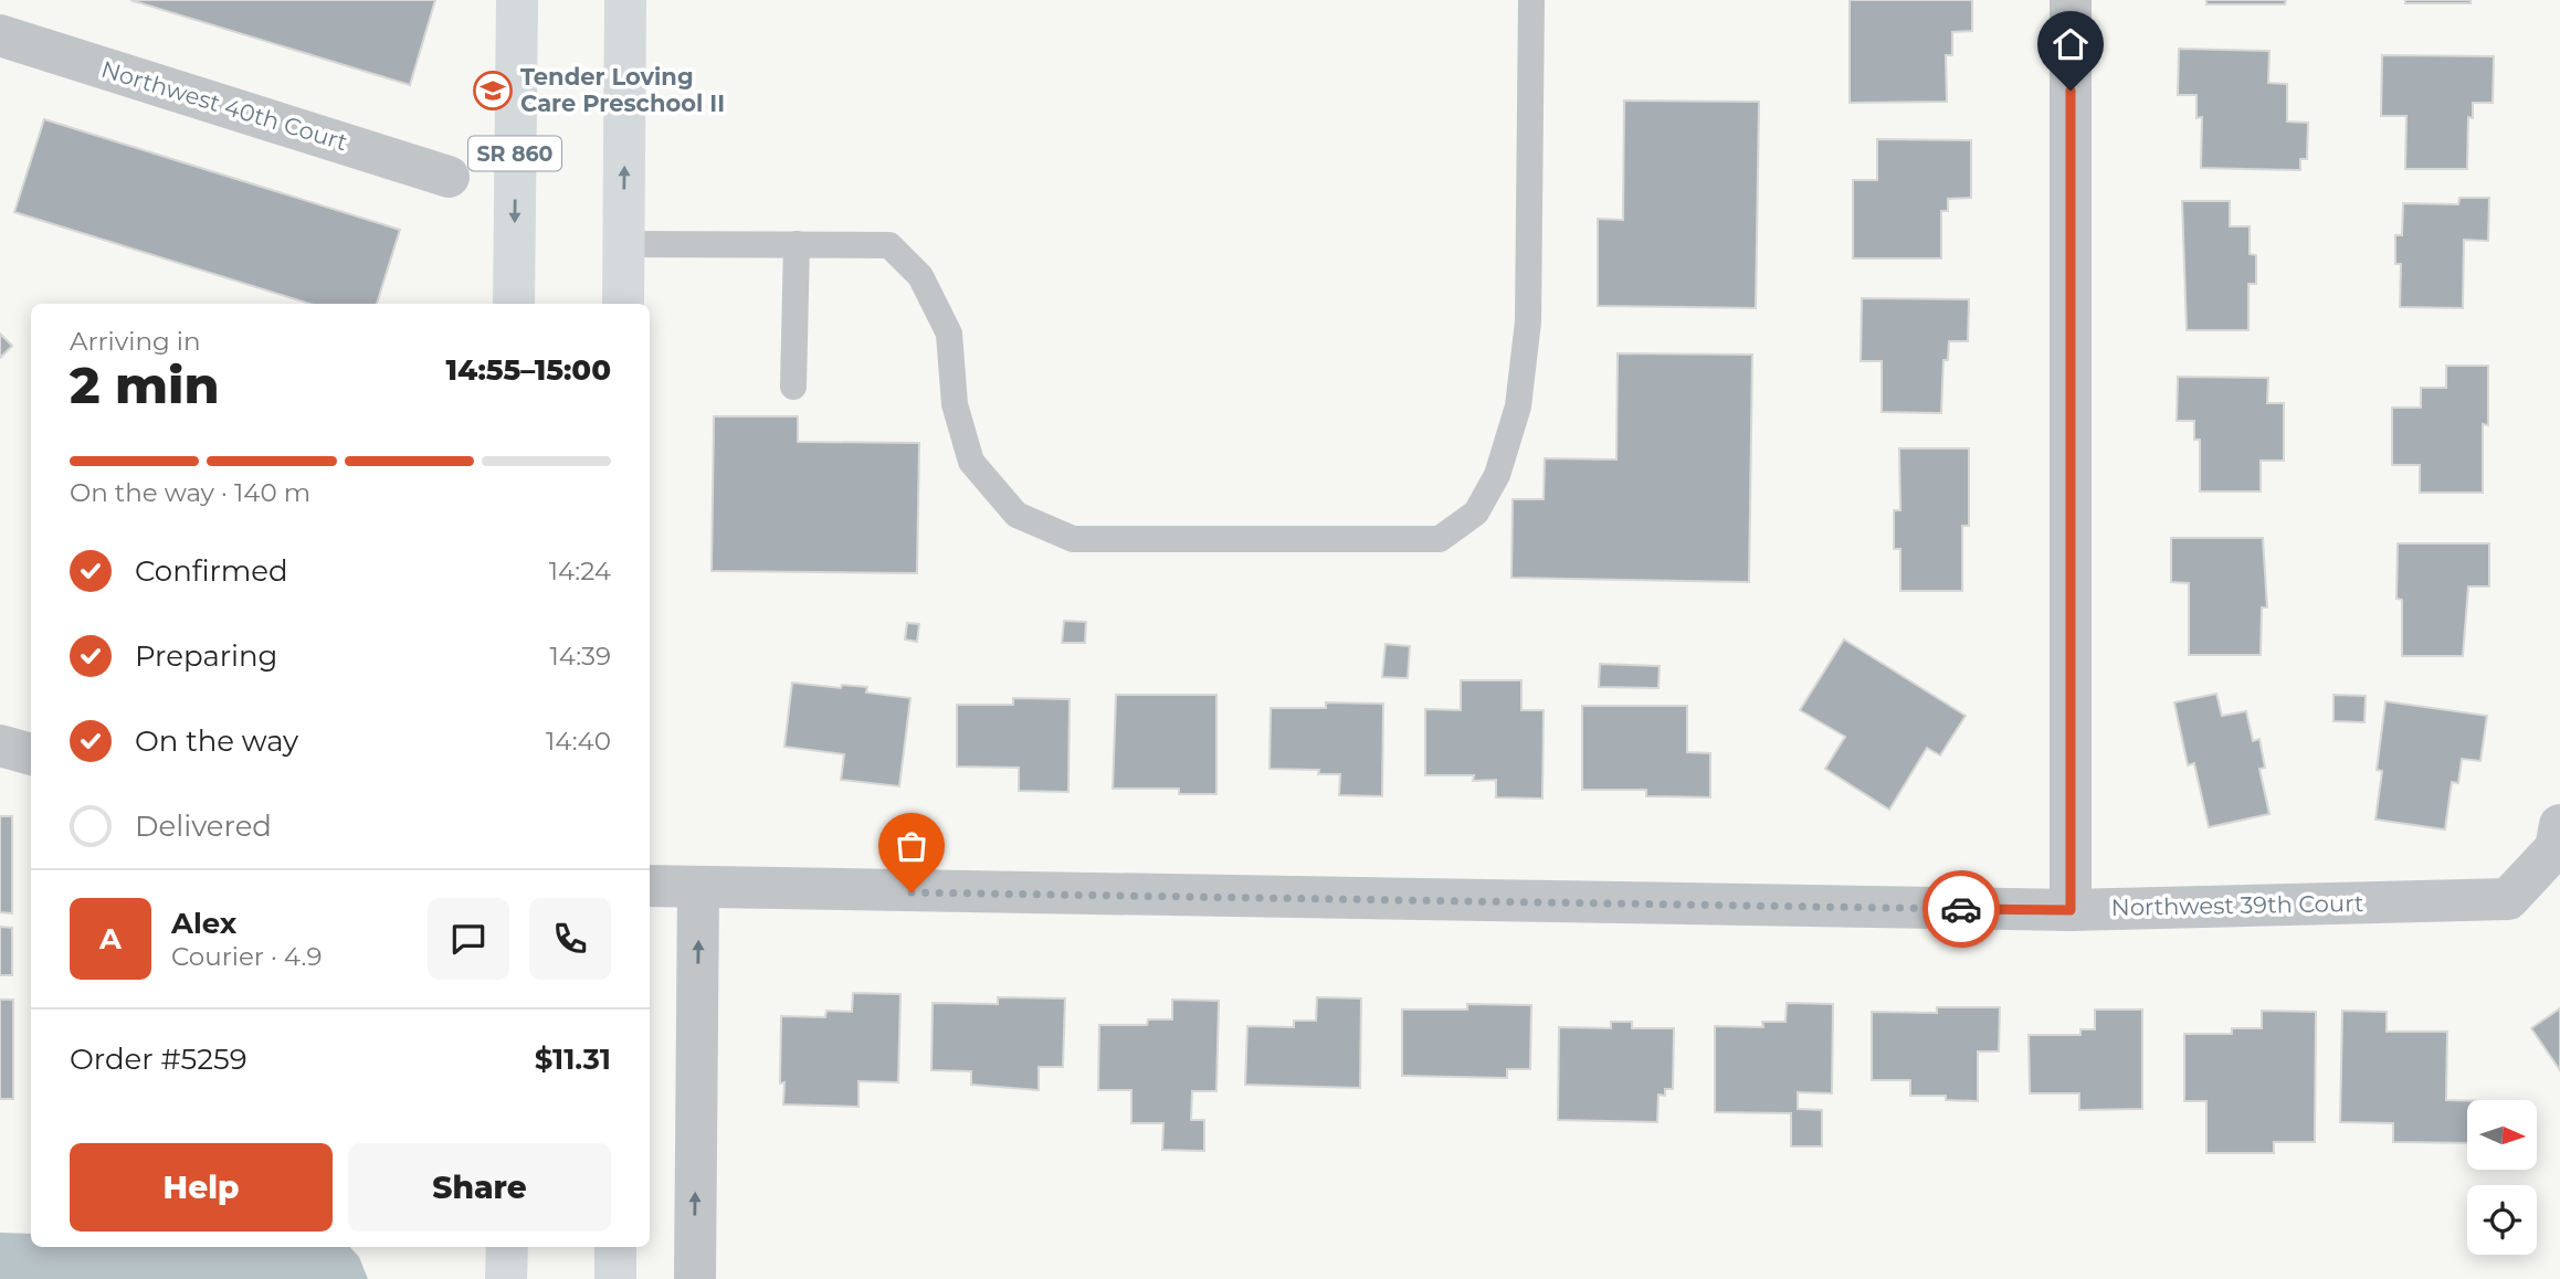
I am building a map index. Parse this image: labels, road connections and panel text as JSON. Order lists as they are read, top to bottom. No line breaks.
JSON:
{"streets":{"main road":["SR 860"],"street":["Northwest 40th Court","Northwest 39th Court"]},"places":{"school or university":["Tender Loving Care Preschool II"]},"north":"right","page":{"heading":["2 min","Arriving in","14:55–15:00"],"panel":["Alex","Courier · 4.9","Order #5259","$11.31"],"bar":"On the way · 140 m","list":[["Confirmed","14:24"],["Preparing","14:39"],["On the way","14:40"],"Delivered"],"round":"A","buttons":["Help","Share"]}}
